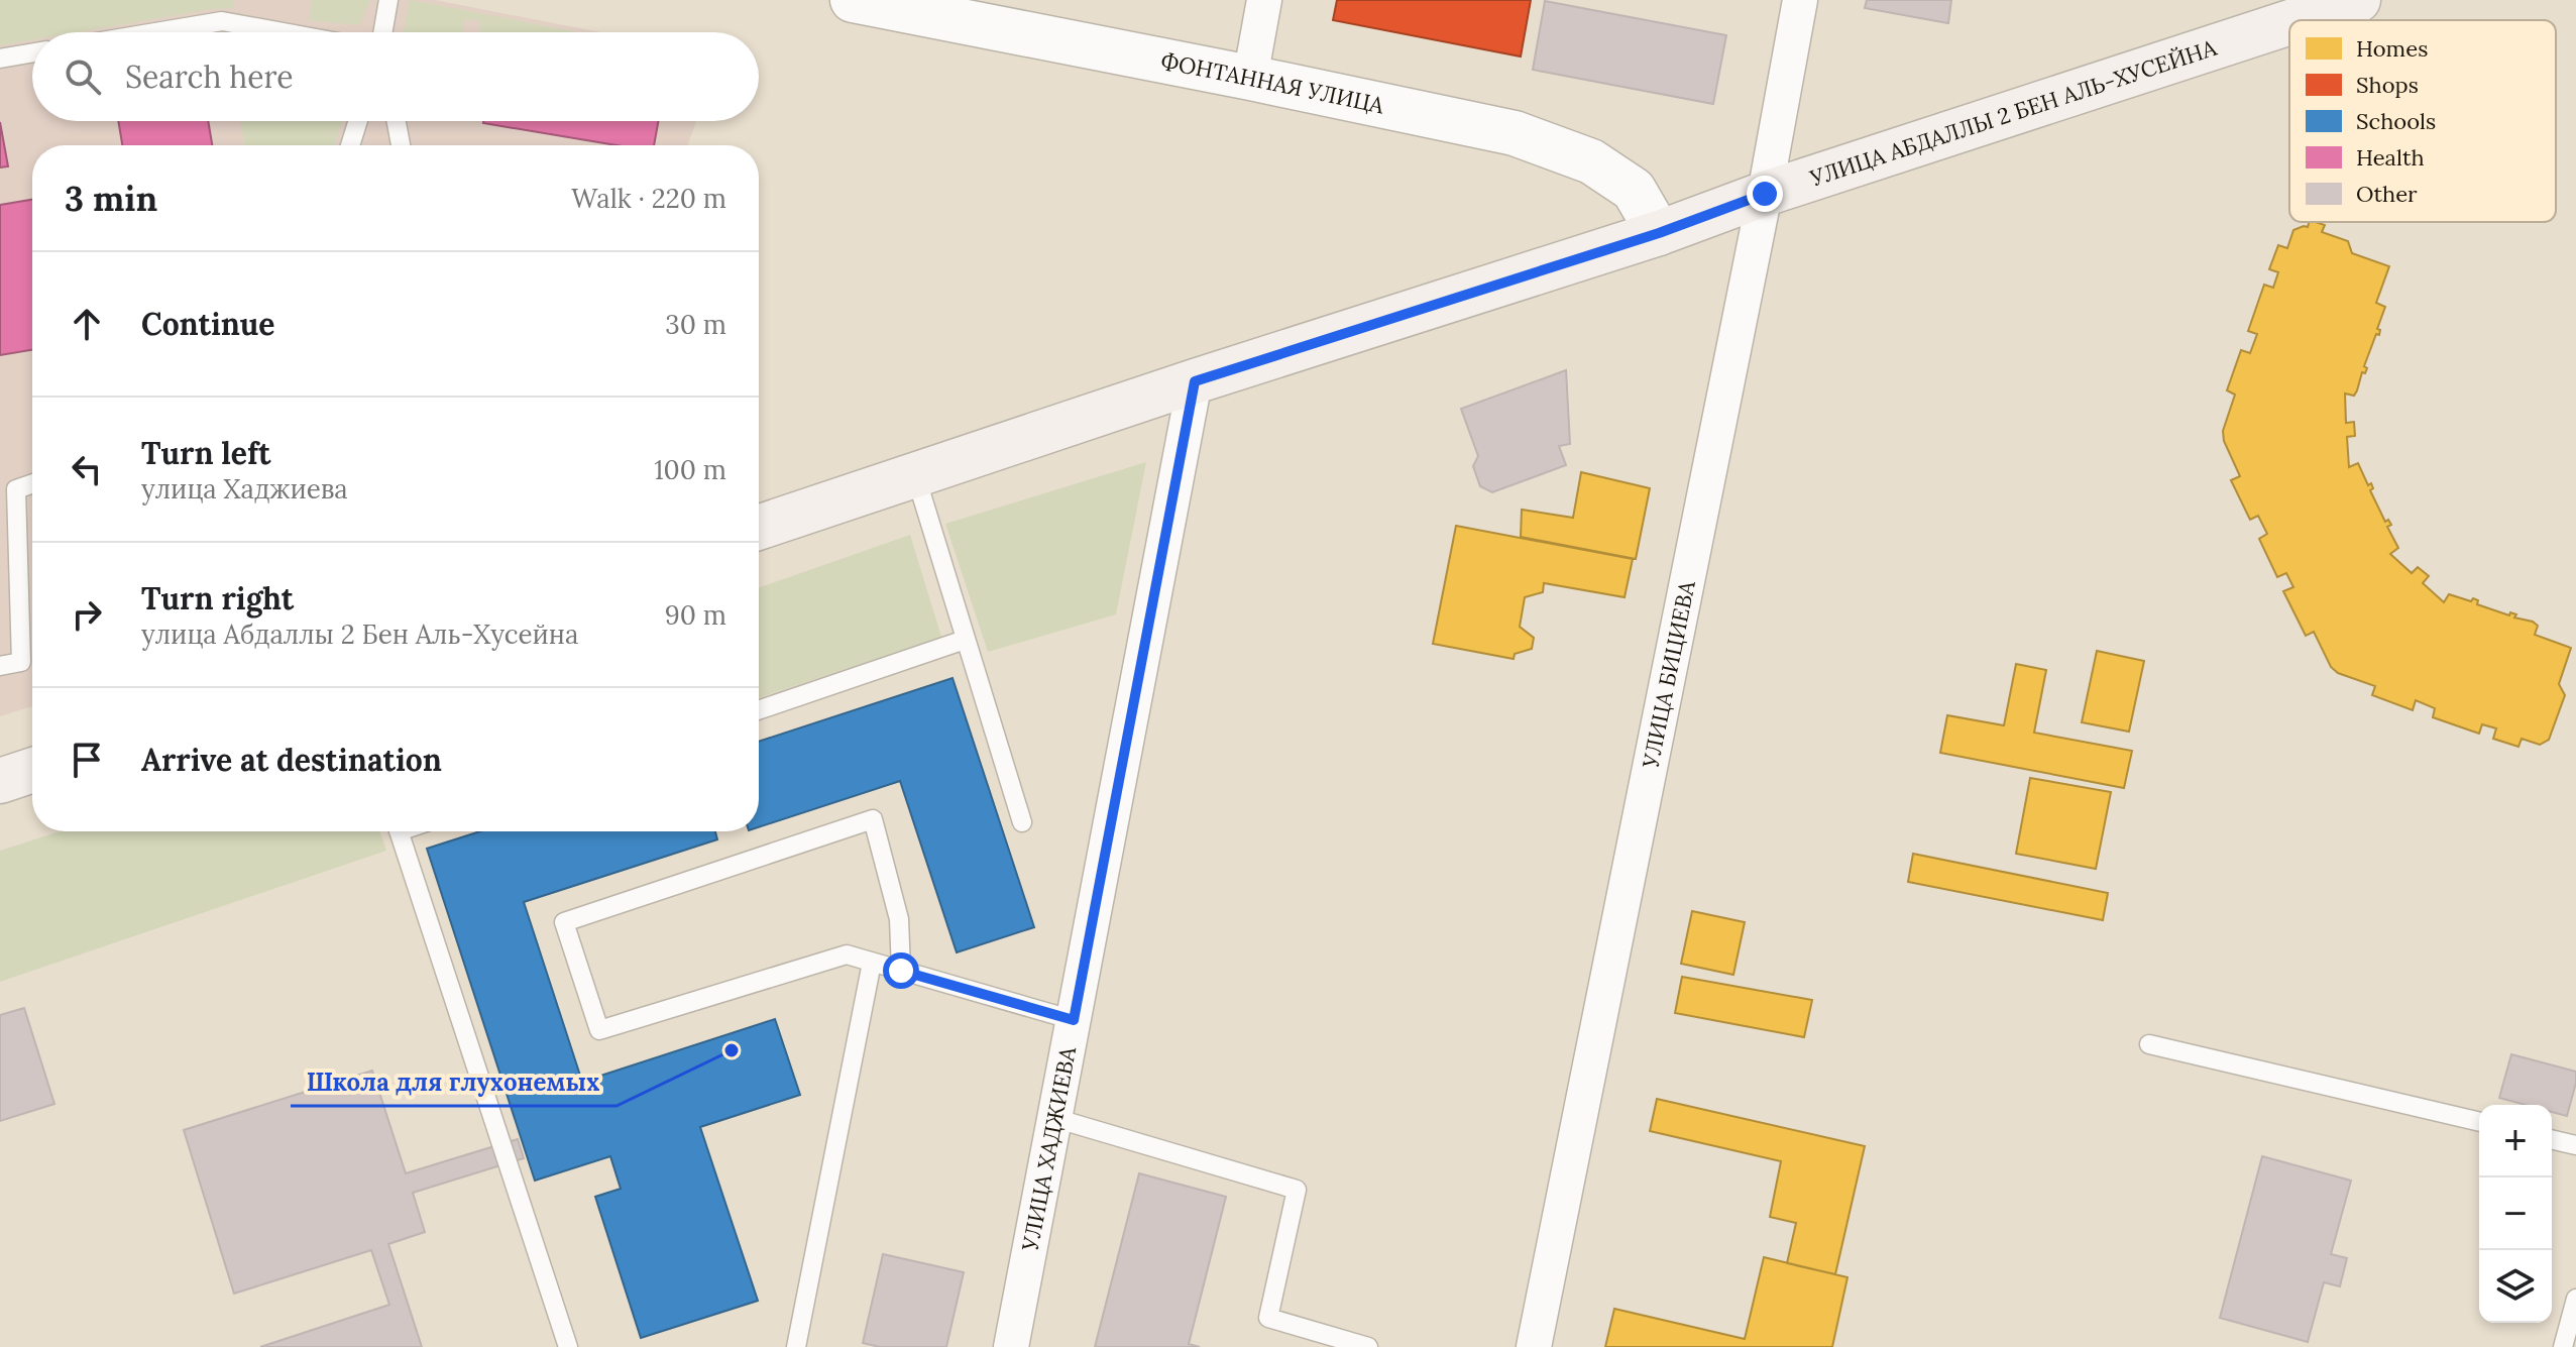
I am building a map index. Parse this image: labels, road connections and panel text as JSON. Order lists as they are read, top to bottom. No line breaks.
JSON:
{"streets":{"main road":["УЛИЦА АБДАЛЛЫ 2 БЕН АЛЬ-ХУСЕЙНА"],"street":["ФОНТАННАЯ УЛИЦА","УЛИЦА БИЦИЕВА","УЛИЦА ХАДЖИЕВА"]},"crossings":[["ФОНТАННАЯ УЛИЦА","УЛИЦА АБДАЛЛЫ 2 БЕН АЛЬ-ХУСЕЙНА"],["УЛИЦА АБДАЛЛЫ 2 БЕН АЛЬ-ХУСЕЙНА","УЛИЦА БИЦИЕВА"],["УЛИЦА АБДАЛЛЫ 2 БЕН АЛЬ-ХУСЕЙНА","УЛИЦА ХАДЖИЕВА"]],"places":["Школа для глухонемых"],"legend":["Homes","Shops","Schools","Health","Other"],"page":{"search":"Search here","heading":["3 min","Walk · 220 m"],"list":[["Continue","30 m"],["Turn left","улица Хаджиева","100 m"],["Turn right","улица Абдаллы 2 Бен Аль-Хусейна","90 m"],"Arrive at destination"],"map_buttons":["+","−"]}}
